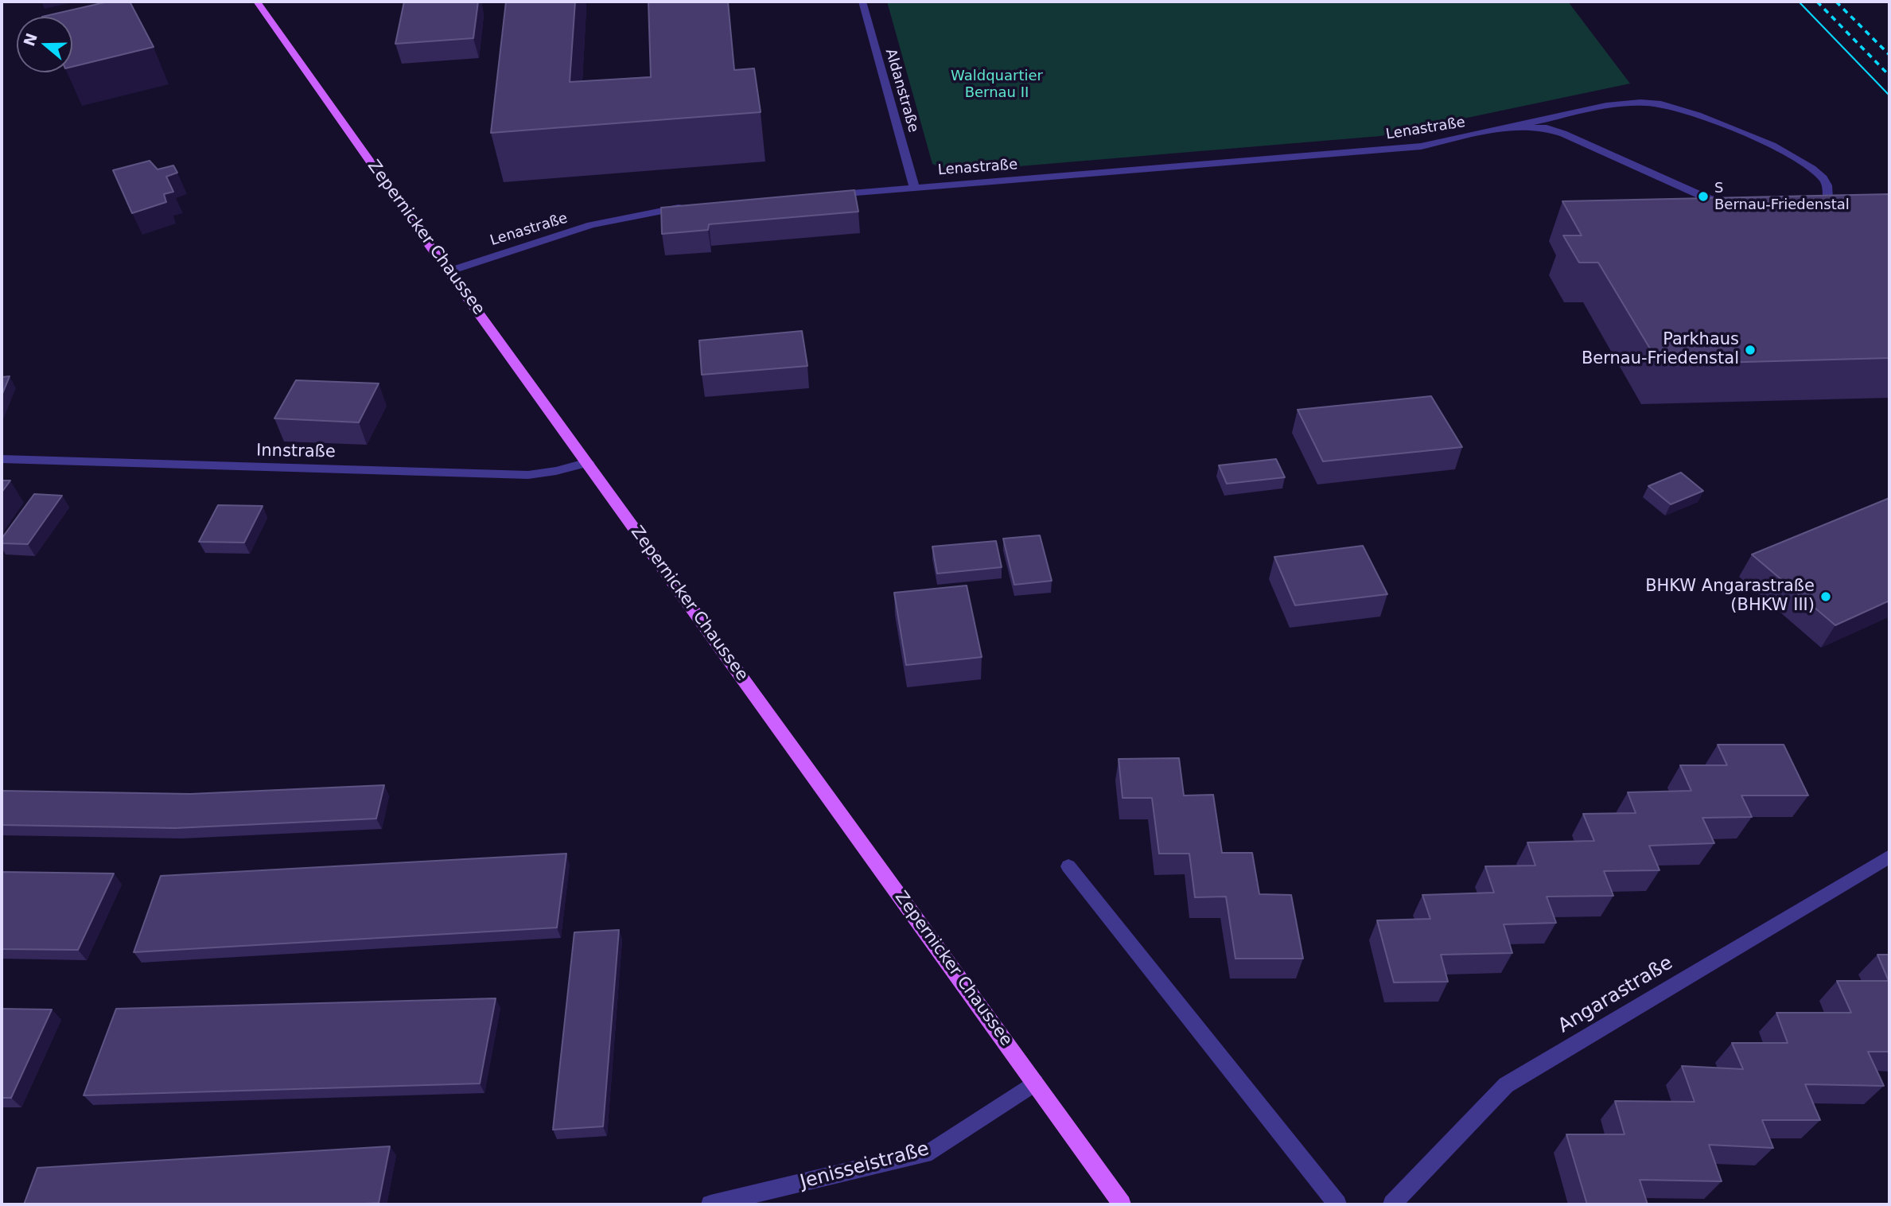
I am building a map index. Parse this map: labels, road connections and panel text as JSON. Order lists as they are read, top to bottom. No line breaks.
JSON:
{"streets":{"main road":["Zepernicker Chaussee"],"street":["Aldanstraße","Lenastraße","Innstraße","Angarastraße","Jenisseistraße"]},"crossings":[["Aldanstraße","Lenastraße"],["Lenastraße","Zepernicker Chaussee"],["Zepernicker Chaussee","Innstraße"],["Zepernicker Chaussee","Jenisseistraße"]],"parks":["Waldquartier Bernau II"],"places":["S Bernau-Friedenstal","Parkhaus Bernau-Friedenstal","BHKW Angarastraße (BHKW III)"],"north":"left"}
